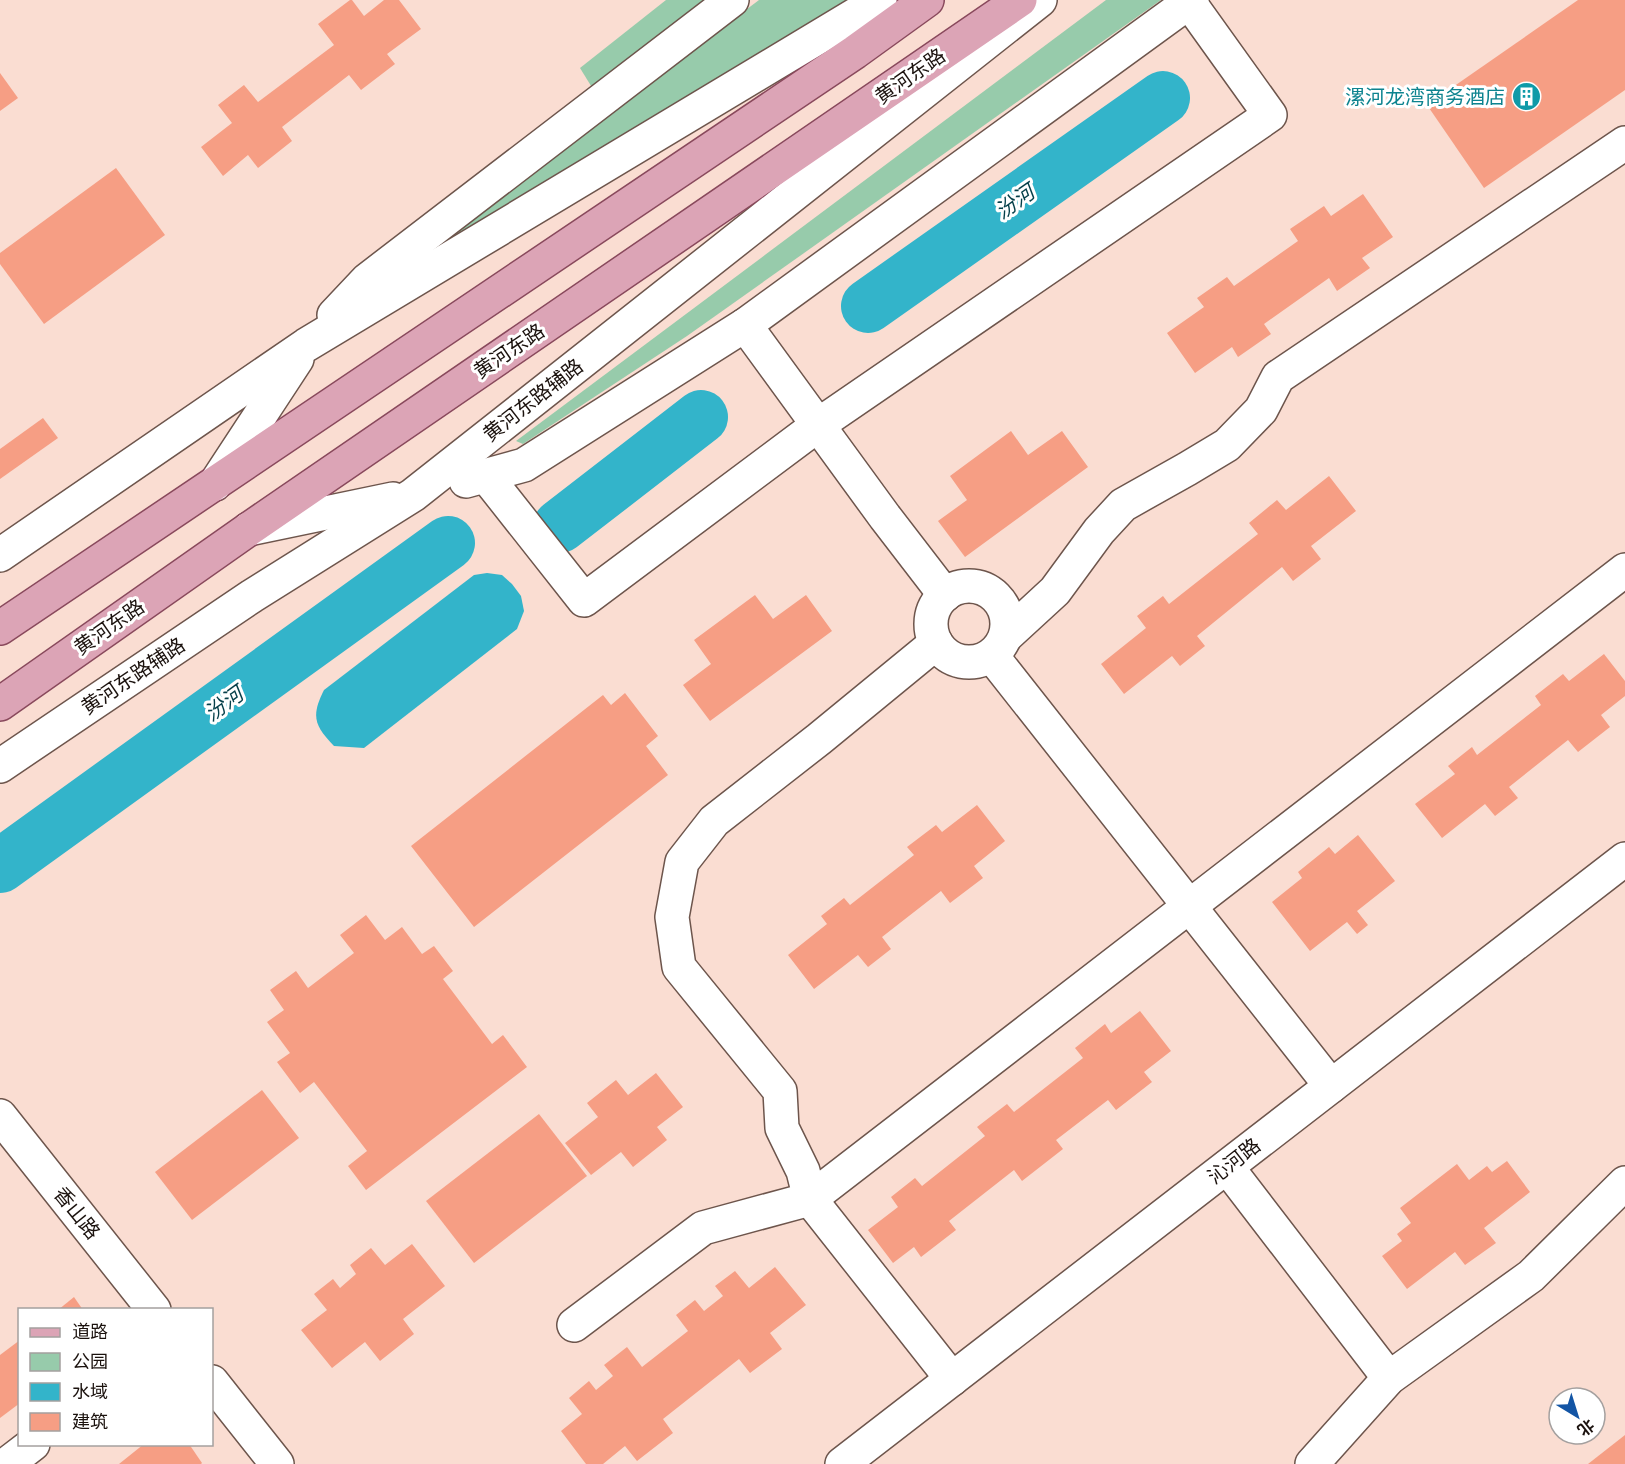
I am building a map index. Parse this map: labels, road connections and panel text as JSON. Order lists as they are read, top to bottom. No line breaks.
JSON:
{"streets":{"main road":["黄河东路"],"street":["黄河东路辅路","沁河路","香山路"]},"water":["汾河"],"places":{"building":["漯河龙湾商务酒店"]},"legend":["道路","公园","水域","建筑"],"north":"bottom right"}
